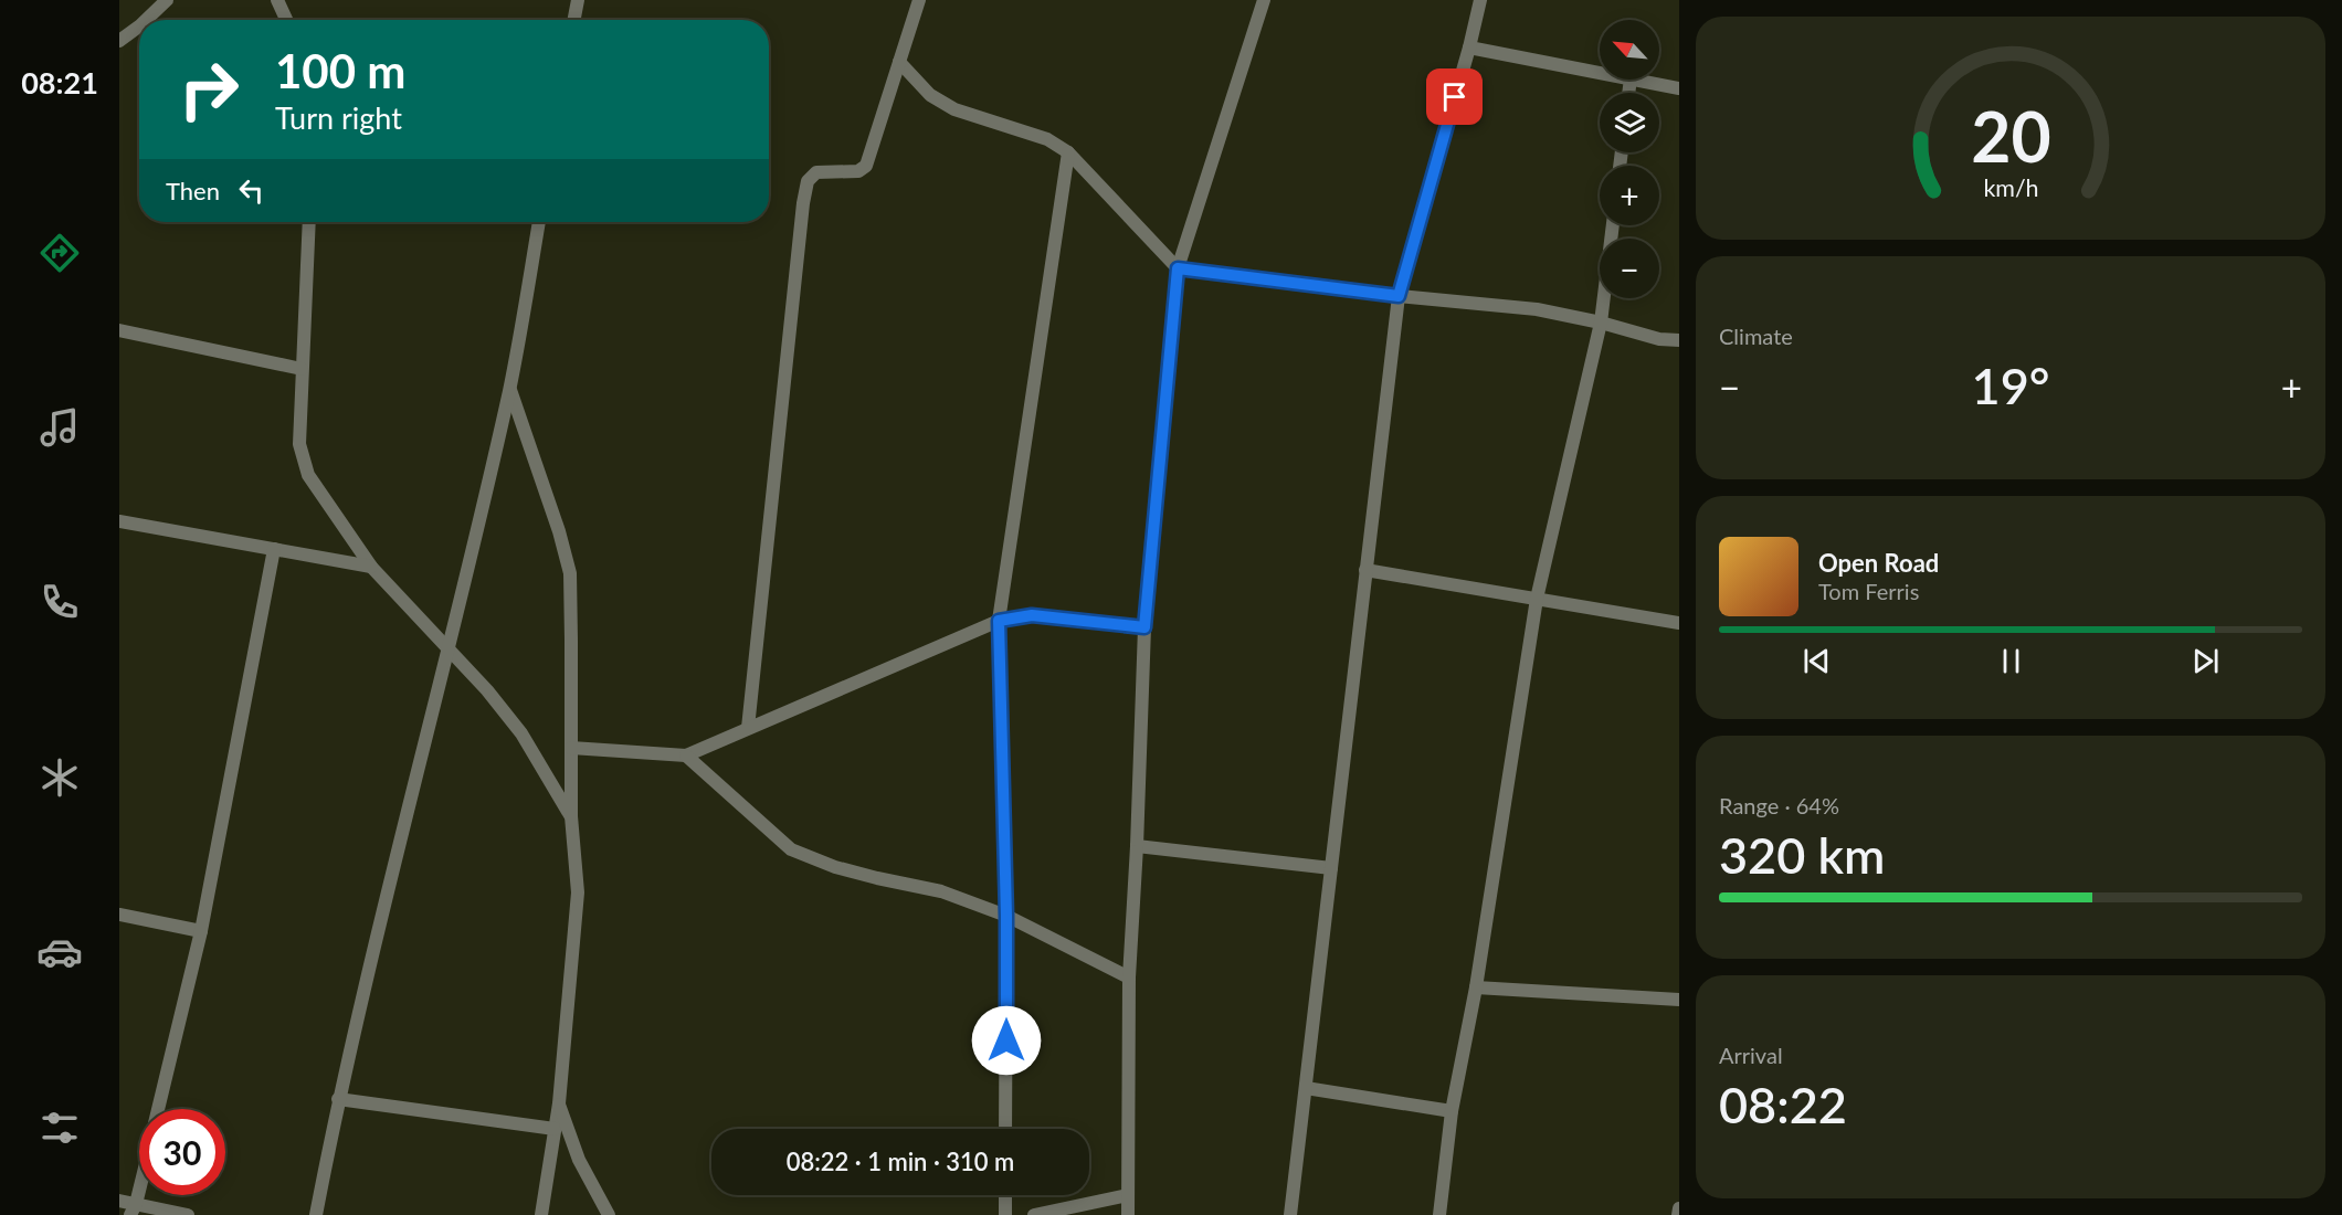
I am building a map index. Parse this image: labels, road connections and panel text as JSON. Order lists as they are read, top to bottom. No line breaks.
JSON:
{"north":"top left","page":{"tabs":"08:21","map_buttons":["+","−"],"turn":["100 m","Turn right"],"then":"Then","tile":["Climate",["Range · 64%","320 km"],["Arrival","08:22"]],"heat":["−","19°","+"],"song":["Open Road","Tom Ferris"],"limit":"30","trip":"08:22 · 1 min · 310 m","gauge":["20","km/h"]}}
